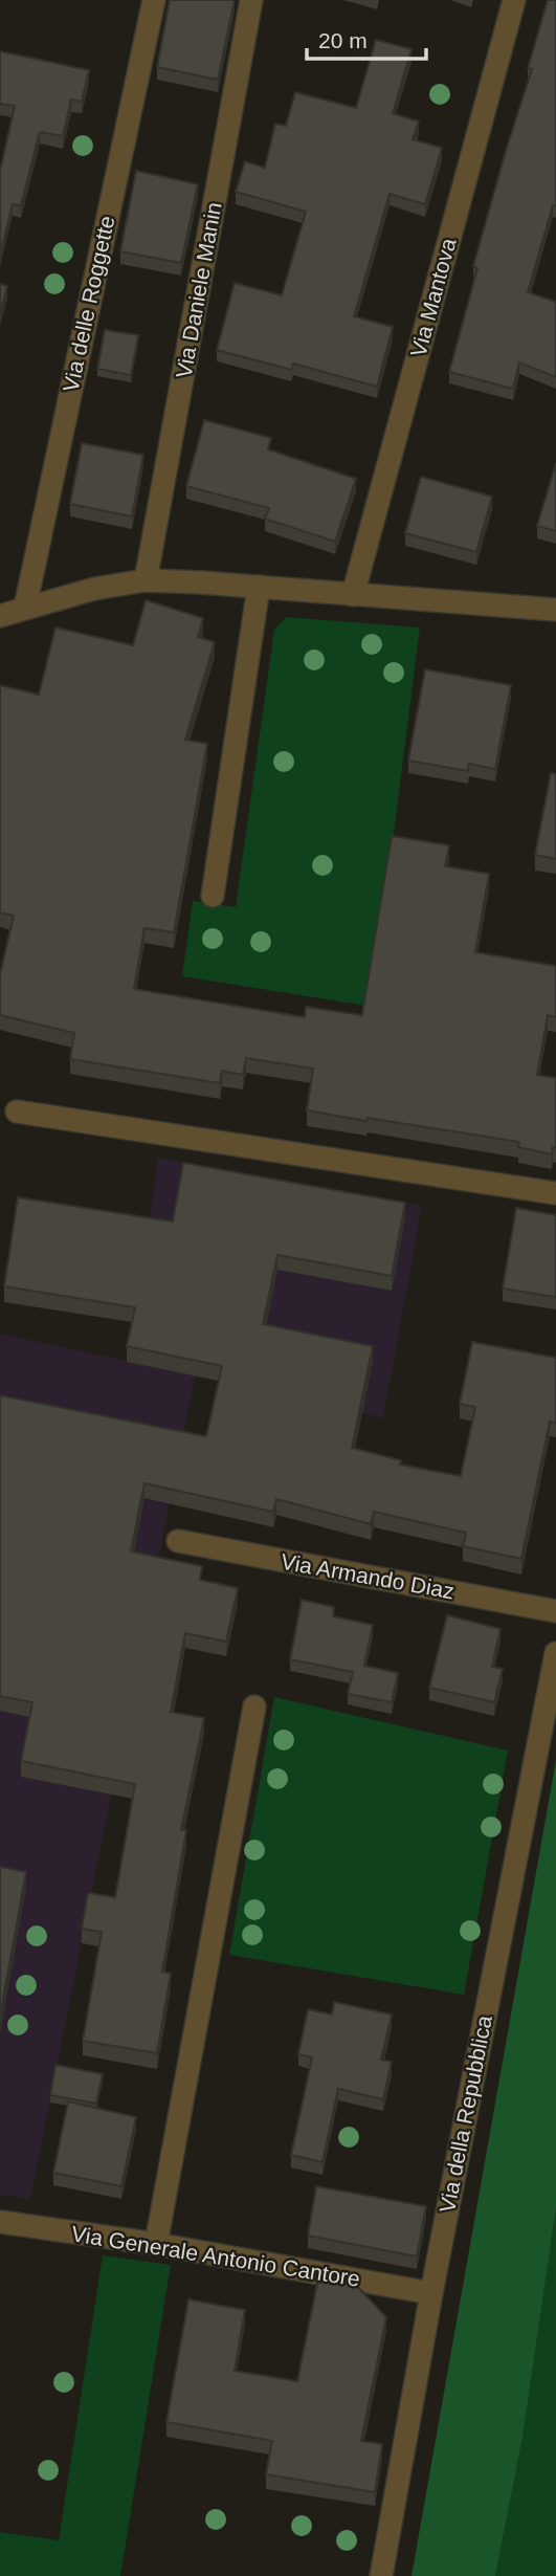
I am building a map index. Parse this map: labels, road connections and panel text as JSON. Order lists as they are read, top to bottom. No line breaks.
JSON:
{"streets":{"street":["Via Daniele Manin","Via Mantova","Via delle Roggette","Via Armando Diaz","Via della Repubblica","Via Generale Antonio Cantore"]},"crossings":[["Via della Repubblica","Via Generale Antonio Cantore"]],"scale_bar":"20 m"}
